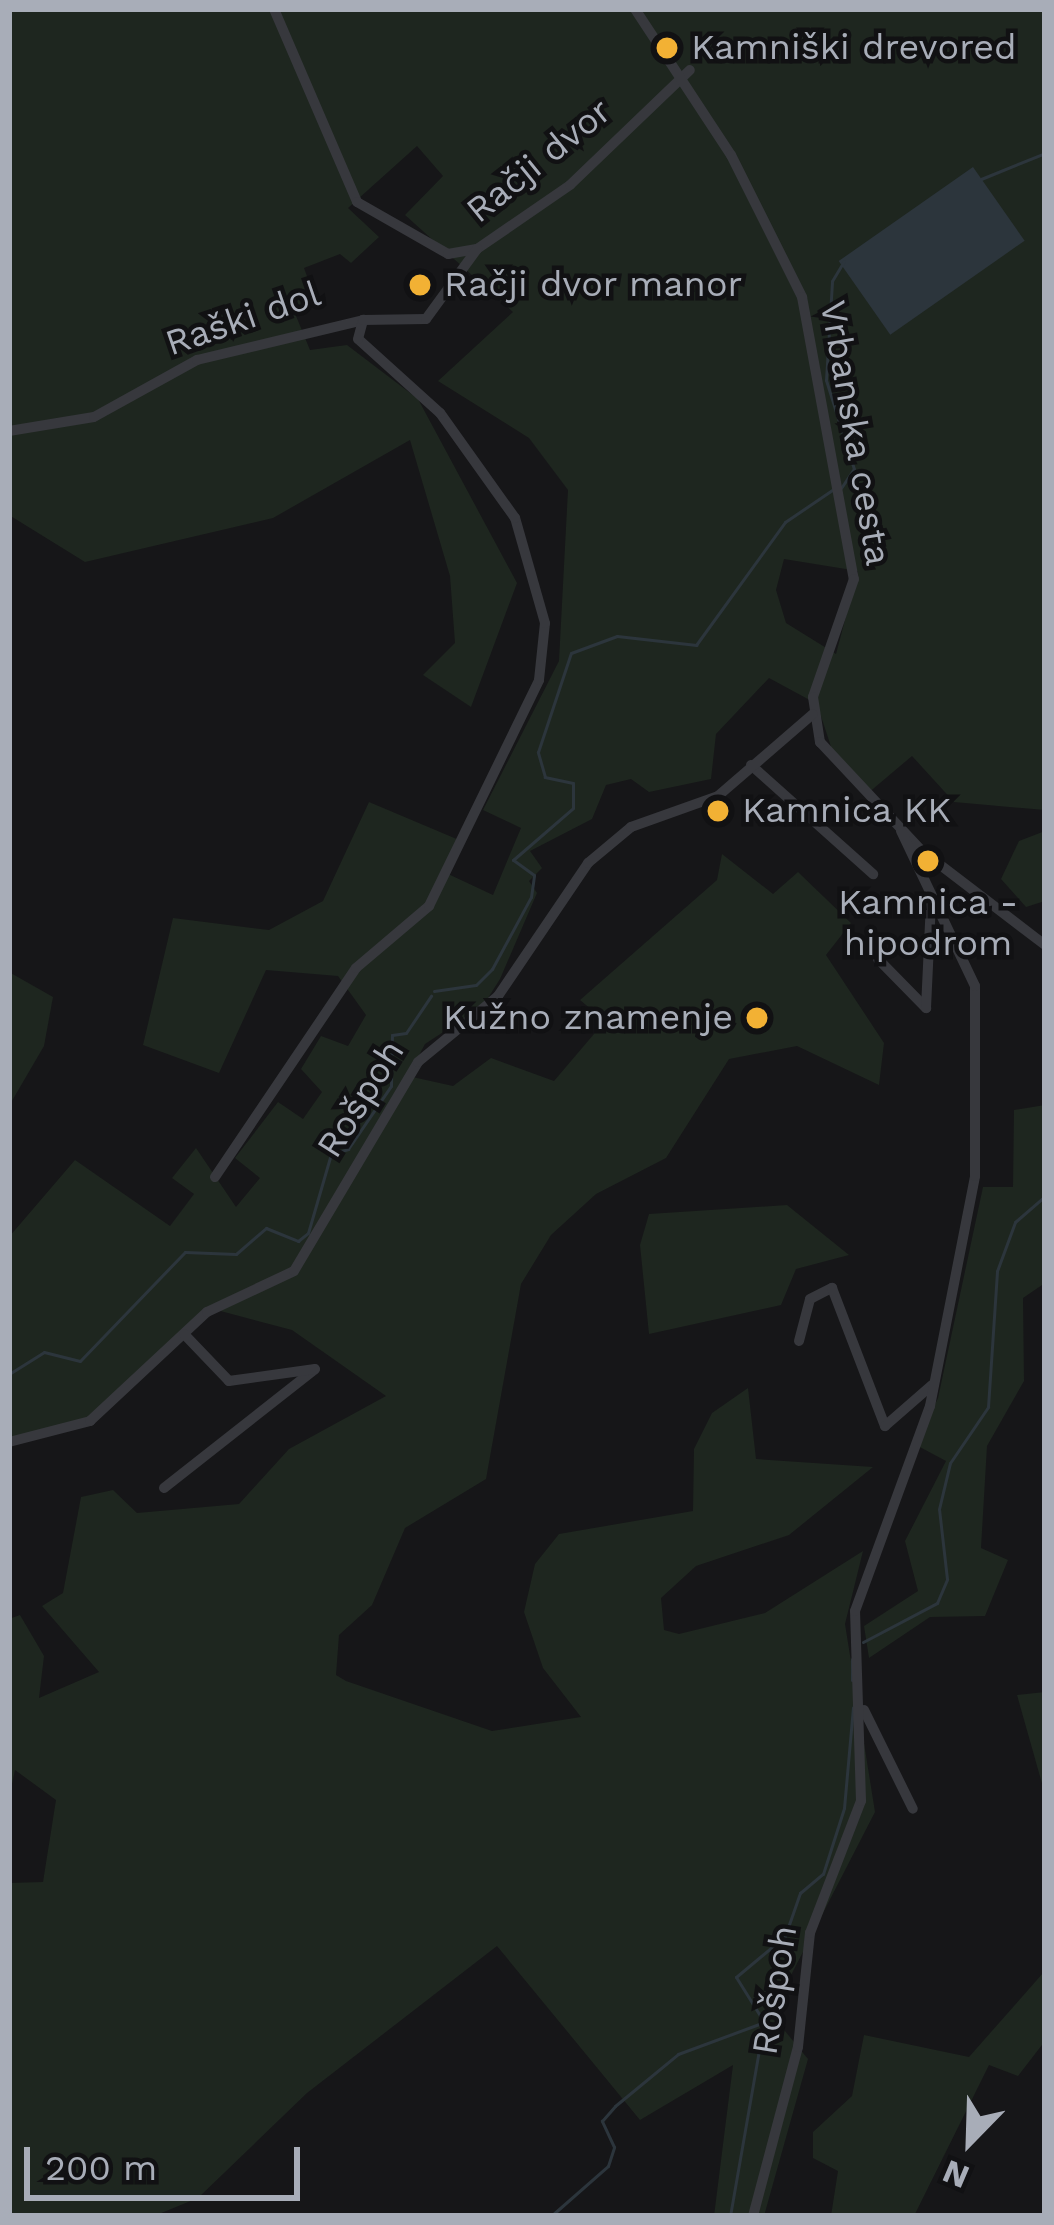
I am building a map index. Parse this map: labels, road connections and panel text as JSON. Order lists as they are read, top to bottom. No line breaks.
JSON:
{"streets":{"street":["Račji dvor","Raški dol","Vrbanska cesta","Rošpoh"]},"crossings":[["Račji dvor","Raški dol"],["Račji dvor","Vrbanska cesta"],["Vrbanska cesta","Rošpoh"]],"places":["Kamniški drevored","Račji dvor manor","Kamnica KK","Kamnica - hipodrom","Kužno znamenje"],"scale_bar":"200 m","north":"bottom left"}
